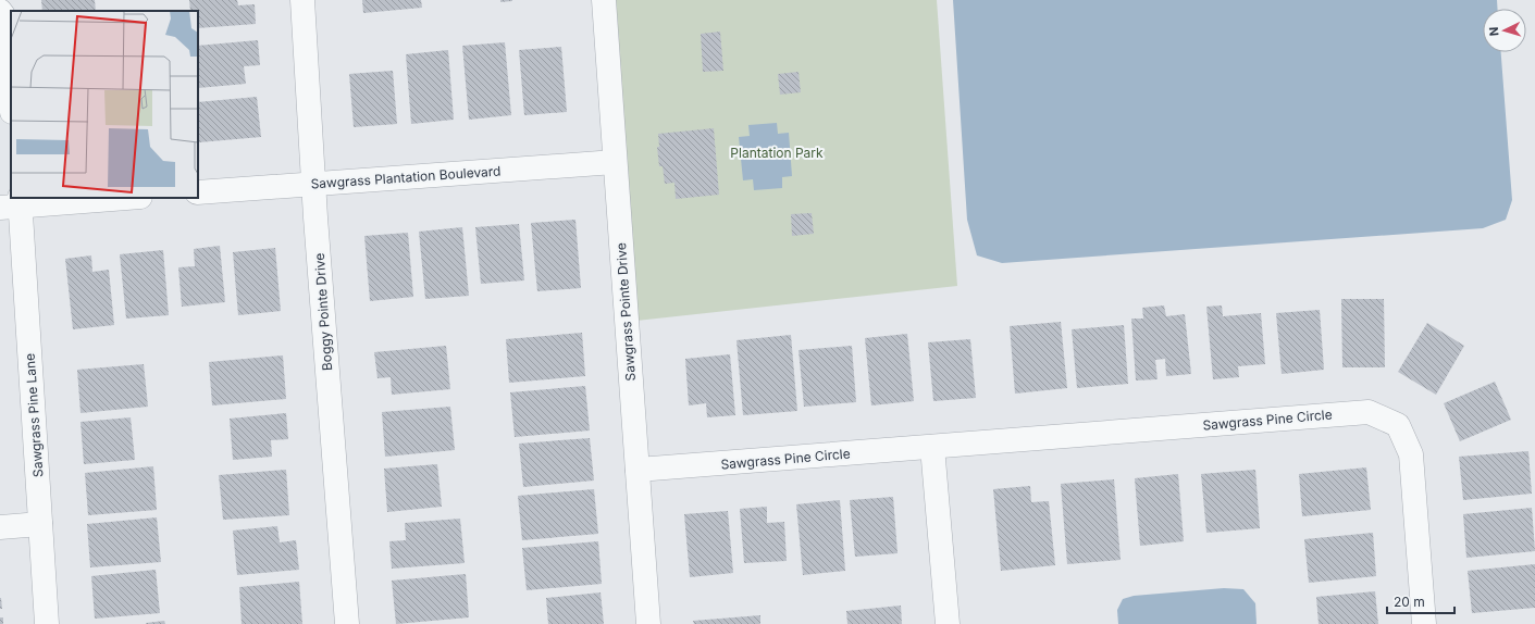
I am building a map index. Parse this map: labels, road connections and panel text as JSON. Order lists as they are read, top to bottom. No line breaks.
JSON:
{"streets":{"street":["Sawgrass Plantation Boulevard","Boggy Pointe Drive","Sawgrass Pointe Drive","Sawgrass Pine Lane","Sawgrass Pine Circle"]},"crossings":[["Sawgrass Plantation Boulevard","Boggy Pointe Drive"],["Sawgrass Plantation Boulevard","Sawgrass Pointe Drive"],["Sawgrass Pointe Drive","Sawgrass Pine Circle"]],"parks":["Plantation Park"],"scale_bar":"20 m","north":"left"}
